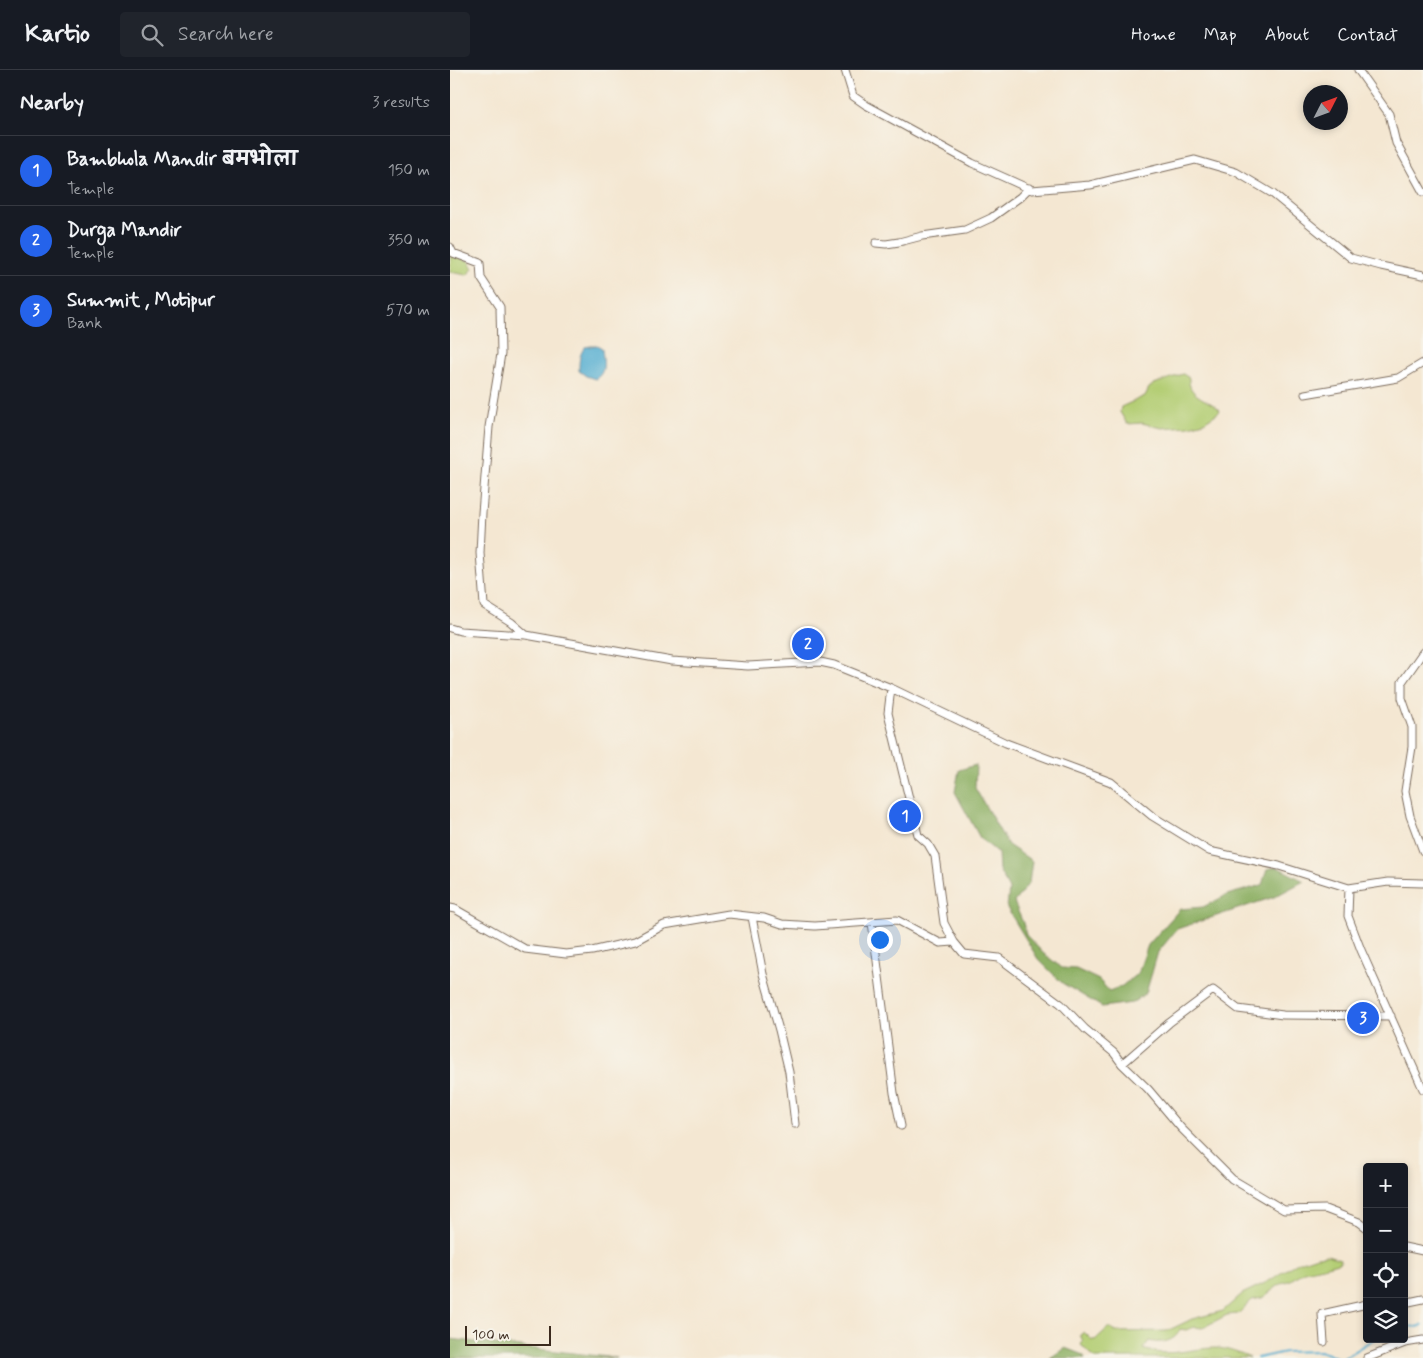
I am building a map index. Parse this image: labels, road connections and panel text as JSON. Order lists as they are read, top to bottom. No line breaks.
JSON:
{"scale_bar":"100 m","north":"top right","page":{"header":"Kartio","search":"Search here","nav":["Home","Map","About","Contact"],"heading":["Nearby","3 results"],"list":[{"mark":"1","name":"Bambhola Mandir बमभोला","note":"Temple","value":"150 m"},{"mark":"2","name":"Durga Mandir","note":"Temple","value":"350 m"},{"mark":"3","name":"Summit , Motipur","note":"Bank","value":"570 m"}],"pins":["2","1","3"],"map_buttons":["+","−"],"scale":"100 m"}}
